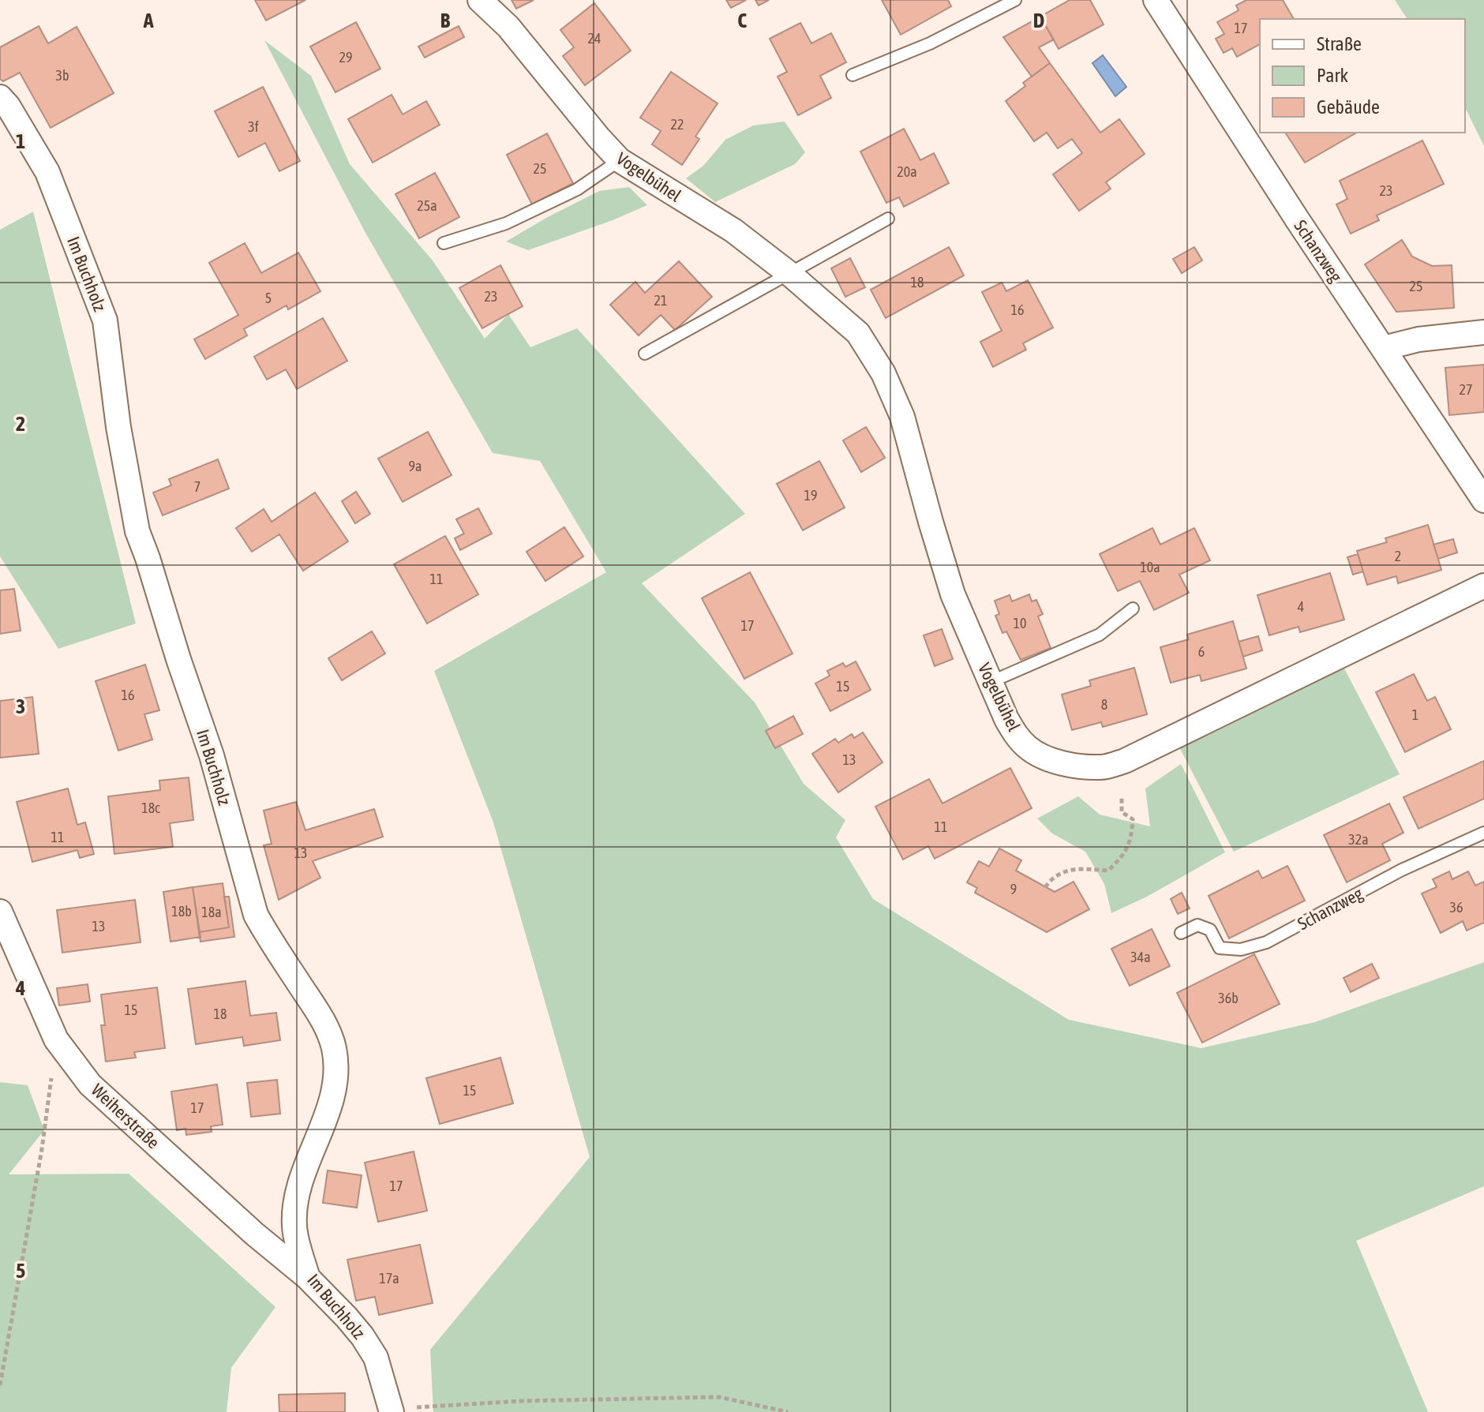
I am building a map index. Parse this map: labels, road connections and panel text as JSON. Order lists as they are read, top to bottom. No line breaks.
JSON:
{"streets":{"street":["Vogelbühel","Schanzweg","Im Buchholz","Weiherstraße"]},"crossings":[["Im Buchholz","Weiherstraße"]],"house_numbers":["17","24","29","3b","22","3f","25","20a","23","25a","18","25","23","5","21","16","27","9a","7","19","2","10a","11","4","10","17","6","15","16","8","1","13","18c","11","11","32a","13","9","36","18b","18a","13","34a","36b","15","18","15","17","17","17a"],"legend":["Straße","Park","Gebäude"],"grid":{"columns":["A","B","C","D"],"rows":["1","2","3","4","5"]}}
